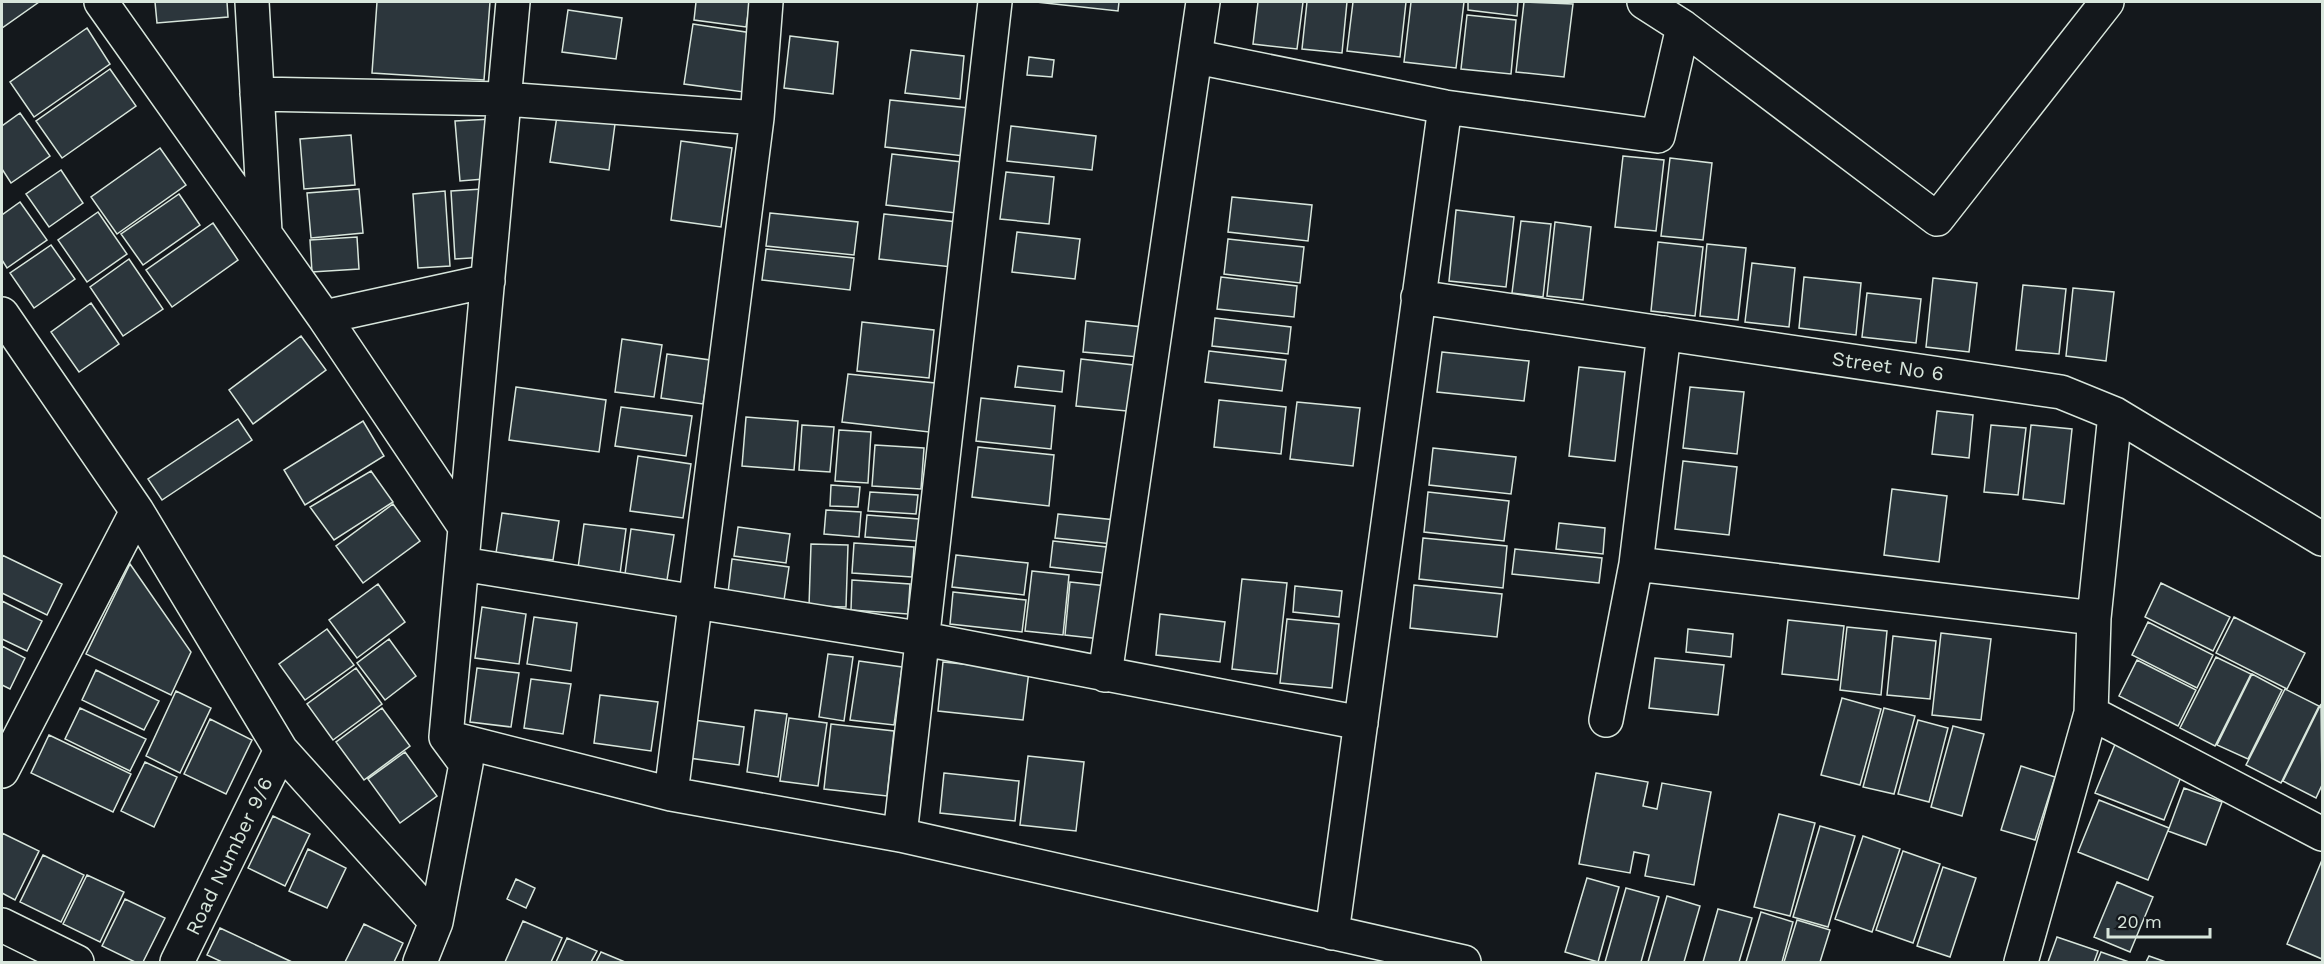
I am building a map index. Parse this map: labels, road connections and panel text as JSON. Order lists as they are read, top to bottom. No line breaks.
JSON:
{"streets":{"street":["Street No 6","Road Number 9/6"]},"scale_bar":"20 m"}
